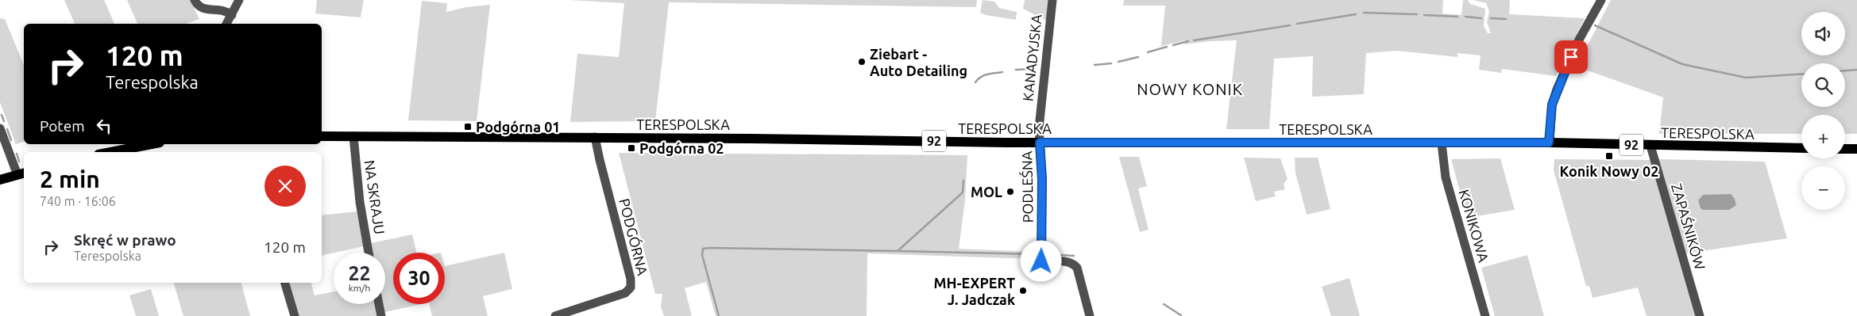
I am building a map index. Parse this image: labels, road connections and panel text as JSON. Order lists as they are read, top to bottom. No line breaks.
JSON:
{"streets":{"main road":["TERESPOLSKA","92"],"street":["KANADYJSKA","PODLEŚNA","NA SKRAJU","KONIKOWA","ZAPAŚNIKÓW","PODGÓRNA"]},"crossings":[["KANADYJSKA","TERESPOLSKA"],["KANADYJSKA","PODLEŚNA"],["TERESPOLSKA","PODLEŚNA"],["TERESPOLSKA","NA SKRAJU"],["TERESPOLSKA","KONIKOWA"],["TERESPOLSKA","ZAPAŚNIKÓW"],["TERESPOLSKA","PODGÓRNA"]],"districts":["NOWY KONIK"],"places":{"other":["Ziebart - Auto Detailing","MOL","MH-EXPERT J. Jadczak"],"transit":["Podgórna 01","Podgórna 02","Konik Nowy 02"]},"page":{"map_buttons":["+","−"],"turn":["120 m","Terespolska"],"then":"Potem","heading":["2 min","740 m · 16:06"],"list":[{"name":"Skręć w prawo","note":"Terespolska","value":"120 m"}],"speed":"22 km/h","limit":"30"}}
